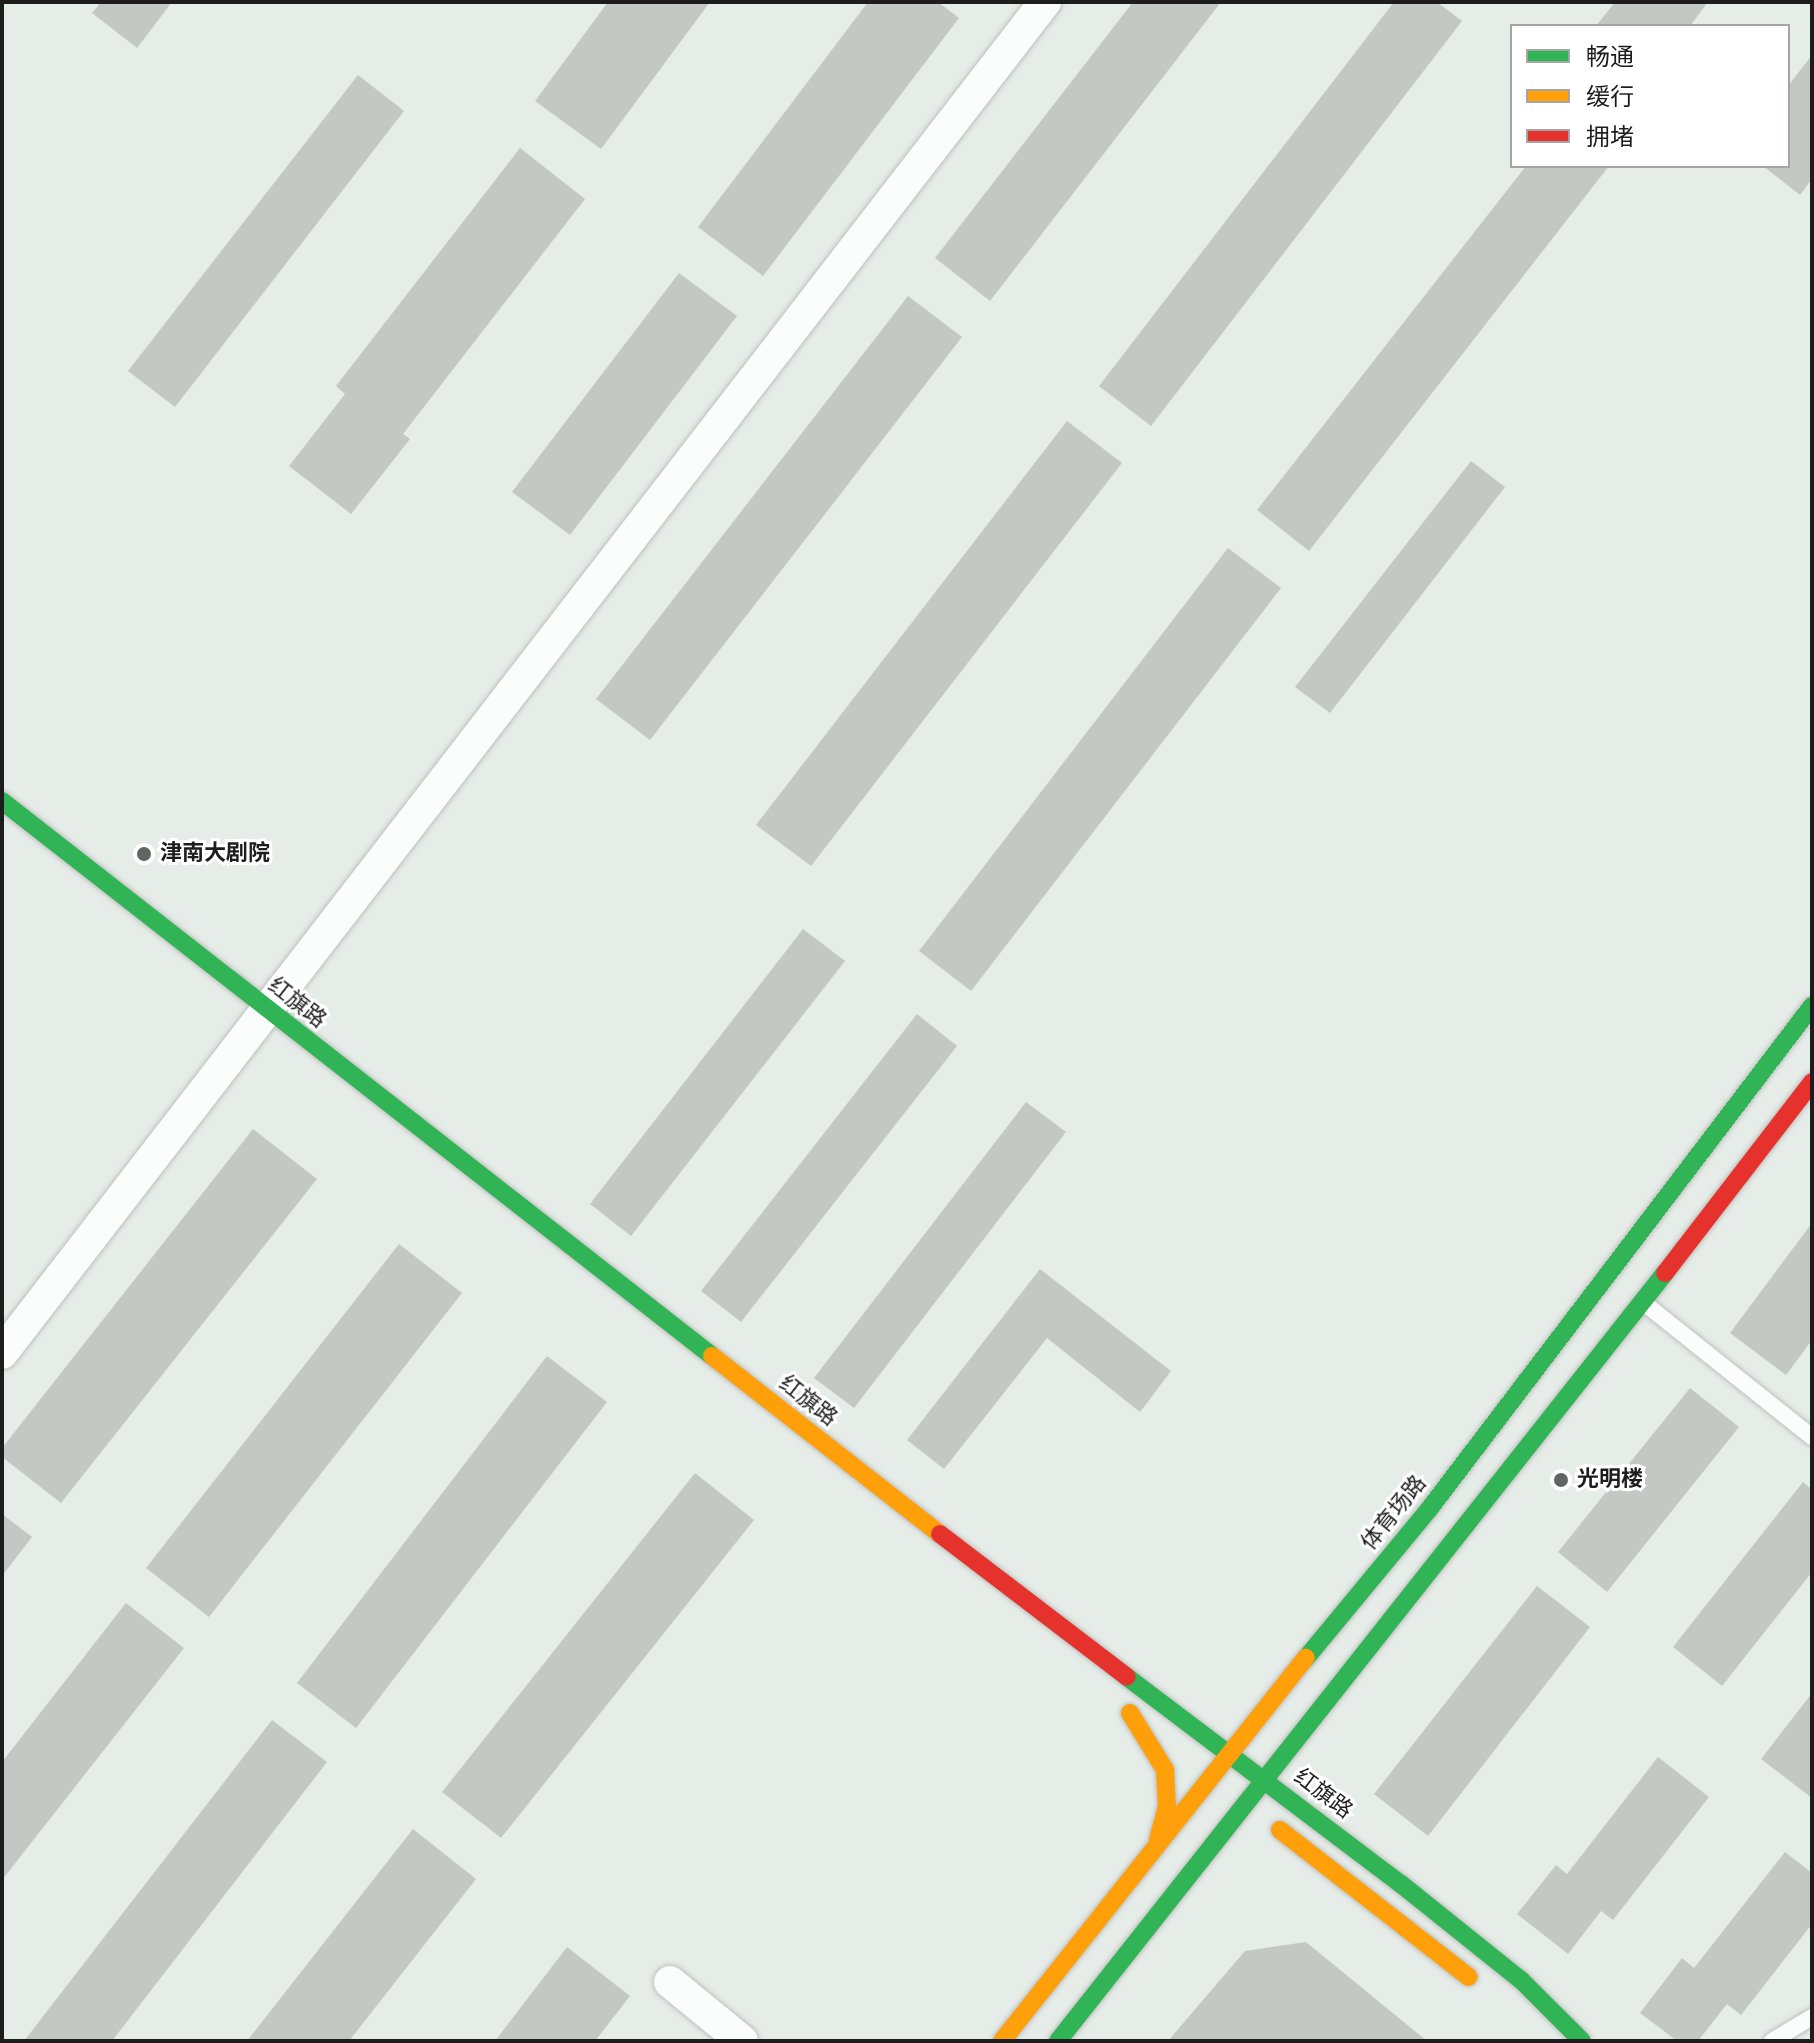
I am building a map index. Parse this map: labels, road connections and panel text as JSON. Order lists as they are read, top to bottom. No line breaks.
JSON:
{"streets":{"main road":["红旗路","体育场路"]},"crossings":[["红旗路","体育场路"]],"places":["津南大剧院","光明楼"],"legend":["畅通","缓行","拥堵"]}
